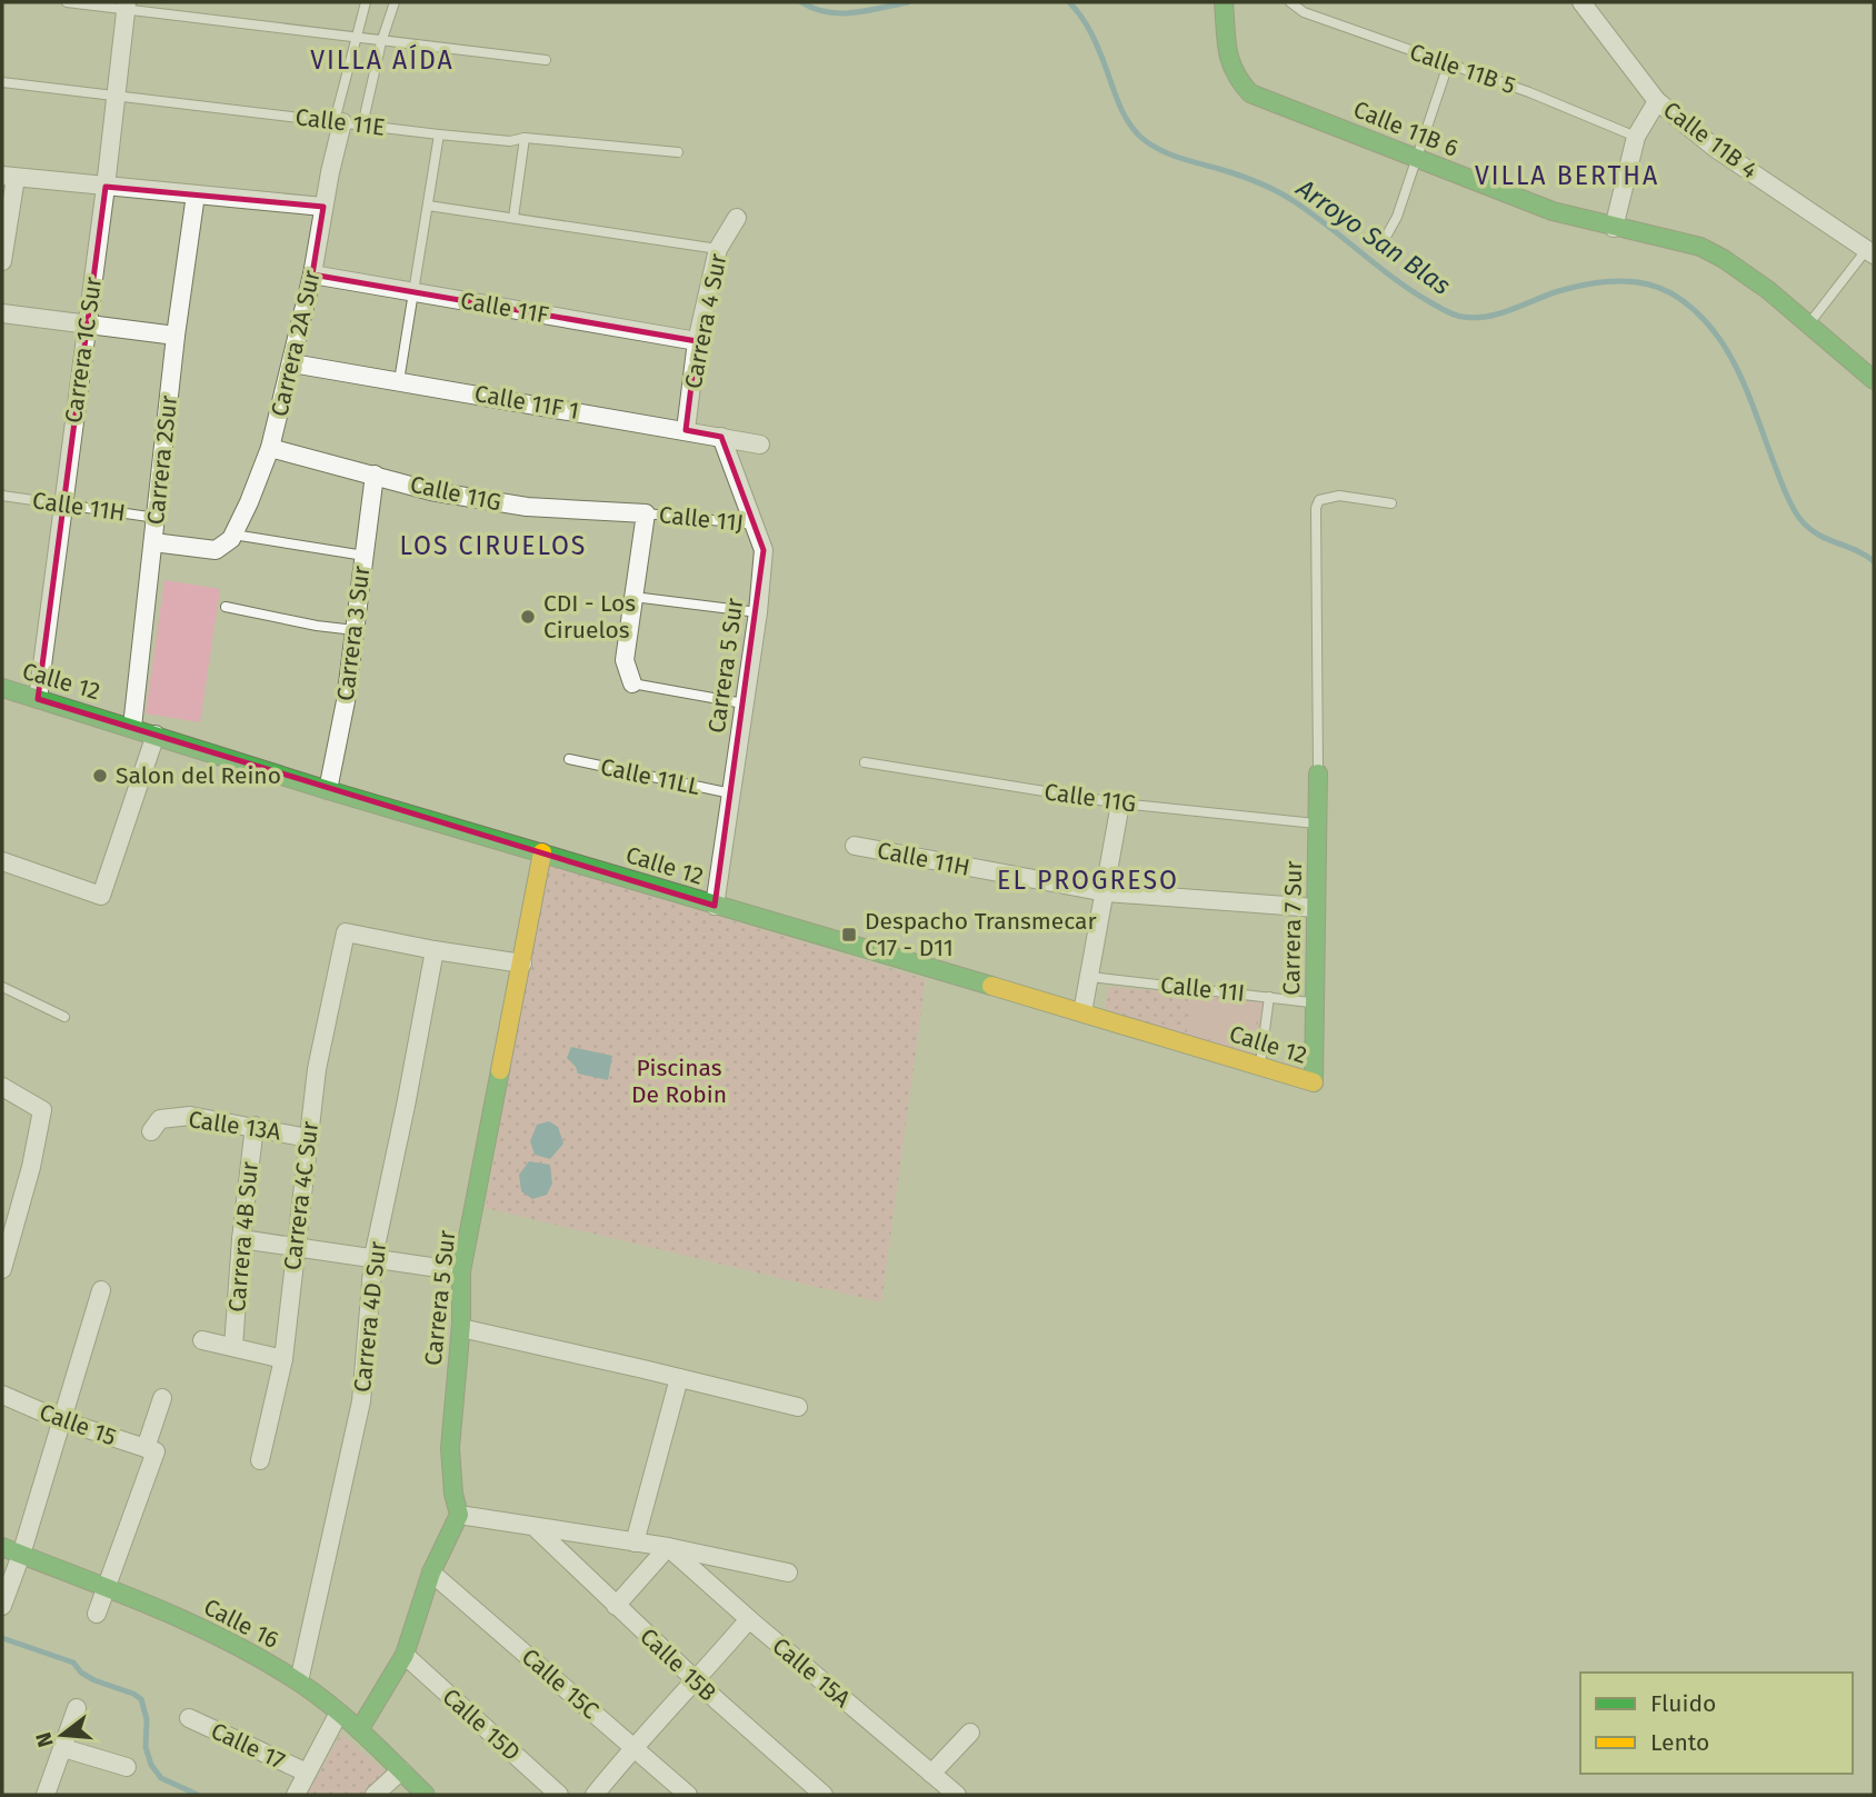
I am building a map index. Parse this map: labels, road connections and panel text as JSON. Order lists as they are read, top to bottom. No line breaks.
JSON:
{"streets":{"street":["Calle 11B 6","Calle 11B 4","Calle 11F","Carrera 4 Sur","Carrera 2A Sur","Carrera 1C Sur","Calle 11F 1","Carrera 2Sur","Calle 11G","Calle 11H","Carrera 3 Sur","Carrera 5 Sur","Calle 12","Carrera 7 Sur","Calle 13A","Carrera 4C Sur","Carrera 4B Sur","Carrera 4D Sur","Calle 15","Calle 16","Calle 15B","Calle 15A","Calle 15C","Calle 15D","Calle 17"],"lane":["Calle 11B 5","Calle 11E","Calle 11J","Calle 11LL","Calle 11I"]},"crossings":[["Calle 11E","Carrera 2A Sur"],["Calle 11E","Carrera 1C Sur"],["Calle 11F","Carrera 4 Sur"],["Calle 11F","Carrera 2A Sur"],["Carrera 4 Sur","Calle 11F 1"],["Carrera 2A Sur","Calle 11F 1"],["Carrera 2A Sur","Calle 11G"],["Carrera 2A Sur","Calle 11H"],["Carrera 1C Sur","Calle 11H"],["Carrera 1C Sur","Calle 12"],["Calle 11F 1","Carrera 5 Sur"],["Carrera 2Sur","Calle 11H"],["Carrera 2Sur","Calle 12"],["Calle 11G","Calle 11J"],["Calle 11G","Carrera 3 Sur"],["Calle 11G","Carrera 7 Sur"],["Calle 11H","Carrera 7 Sur"],["Calle 11J","Carrera 5 Sur"],["Carrera 3 Sur","Calle 12"],["Carrera 5 Sur","Calle 12"],["Carrera 5 Sur","Calle 11LL"],["Calle 12","Carrera 7 Sur"],["Carrera 7 Sur","Calle 11I"],["Calle 13A","Carrera 4C Sur"],["Calle 13A","Carrera 4B Sur"],["Carrera 4C Sur","Carrera 4D Sur"],["Carrera 4D Sur","Calle 16"]],"districts":["VILLA AÍDA","VILLA BERTHA","LOS CIRUELOS","EL PROGRESO"],"water":["Arroyo San Blas"],"parks":["Piscinas De Robin"],"places":{"other":["CDI - Los Ciruelos","Salon del Reino"],"transit":["Despacho Transmecar C17 - D11"]},"legend":["Fluido","Lento"],"north":"left"}
